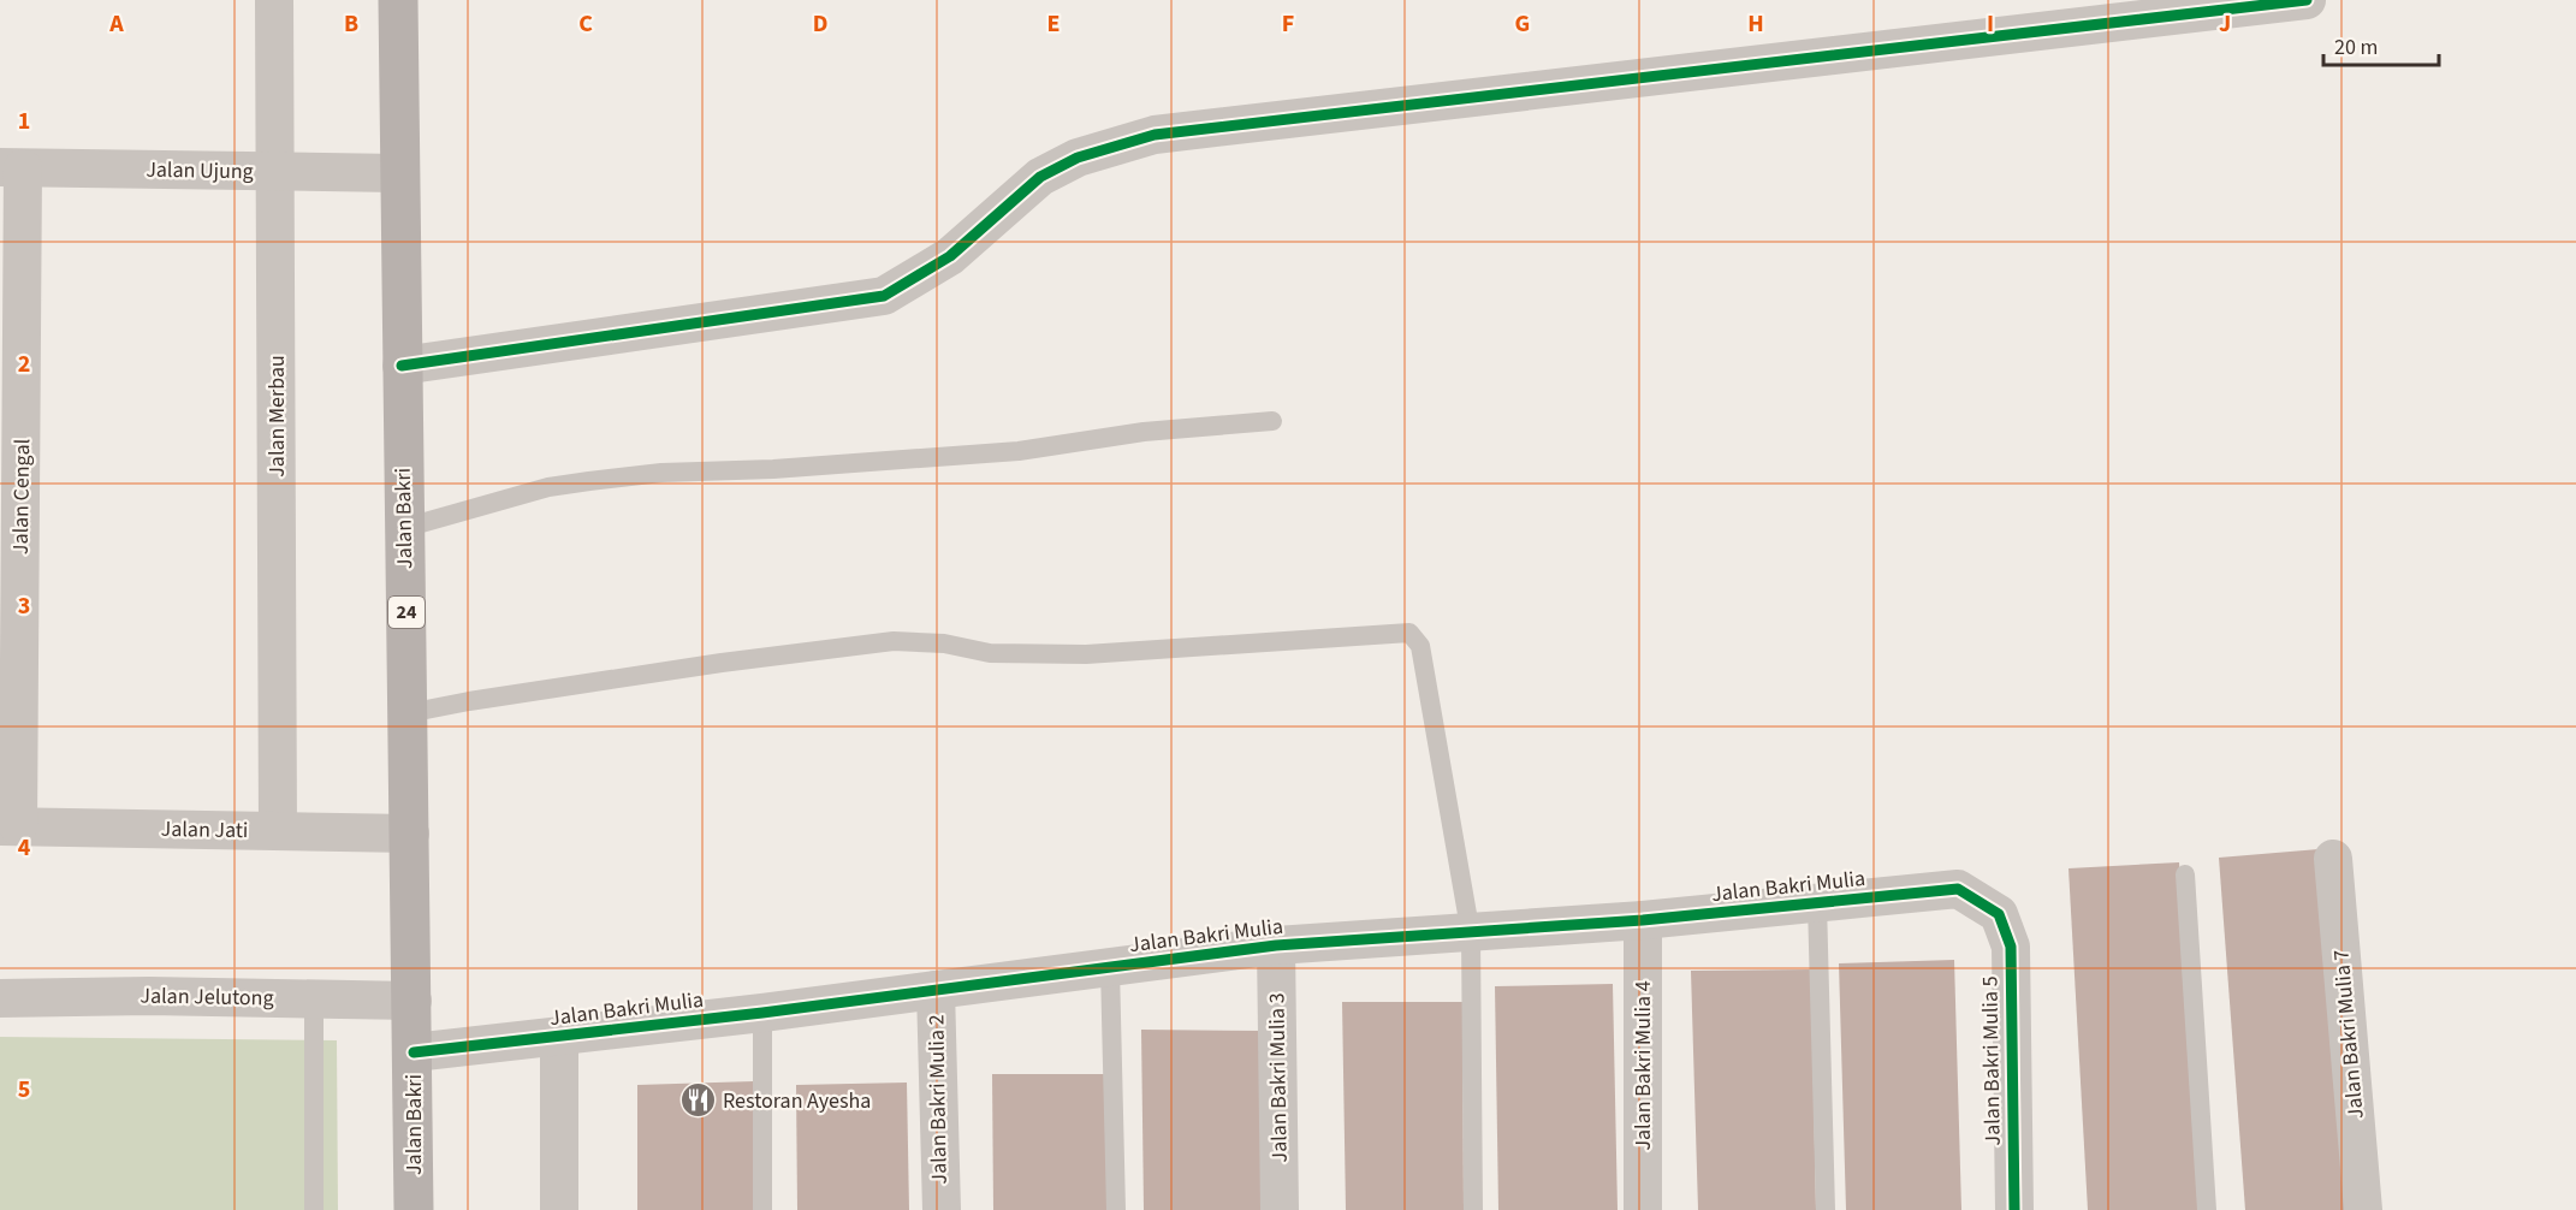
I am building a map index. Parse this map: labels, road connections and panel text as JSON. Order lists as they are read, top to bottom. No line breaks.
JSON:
{"streets":{"main road":["Jalan Bakri","24"],"street":["Jalan Ujung","Jalan Merbau","Jalan Cengal","Jalan Jati","Jalan Bakri Mulia","Jalan Jelutong","Jalan Bakri Mulia 7","Jalan Bakri Mulia 5","Jalan Bakri Mulia 4","Jalan Bakri Mulia 3","Jalan Bakri Mulia 2"]},"crossings":[["Jalan Ujung","Jalan Merbau"],["Jalan Ujung","Jalan Cengal"],["Jalan Ujung","Jalan Bakri"],["Jalan Merbau","Jalan Jati"],["Jalan Cengal","Jalan Jati"],["Jalan Bakri","Jalan Jati"],["Jalan Bakri","Jalan Bakri Mulia"],["Jalan Bakri","Jalan Jelutong"],["Jalan Bakri Mulia","Jalan Bakri Mulia 5"],["Jalan Bakri Mulia","Jalan Bakri Mulia 4"],["Jalan Bakri Mulia","Jalan Bakri Mulia 3"],["Jalan Bakri Mulia","Jalan Bakri Mulia 2"]],"places":{"restaurant":["Restoran Ayesha"]},"scale_bar":"20 m","grid":{"columns":["A","B","C","D","E","F","G","H","I","J"],"rows":["1","2","3","4","5"]}}
